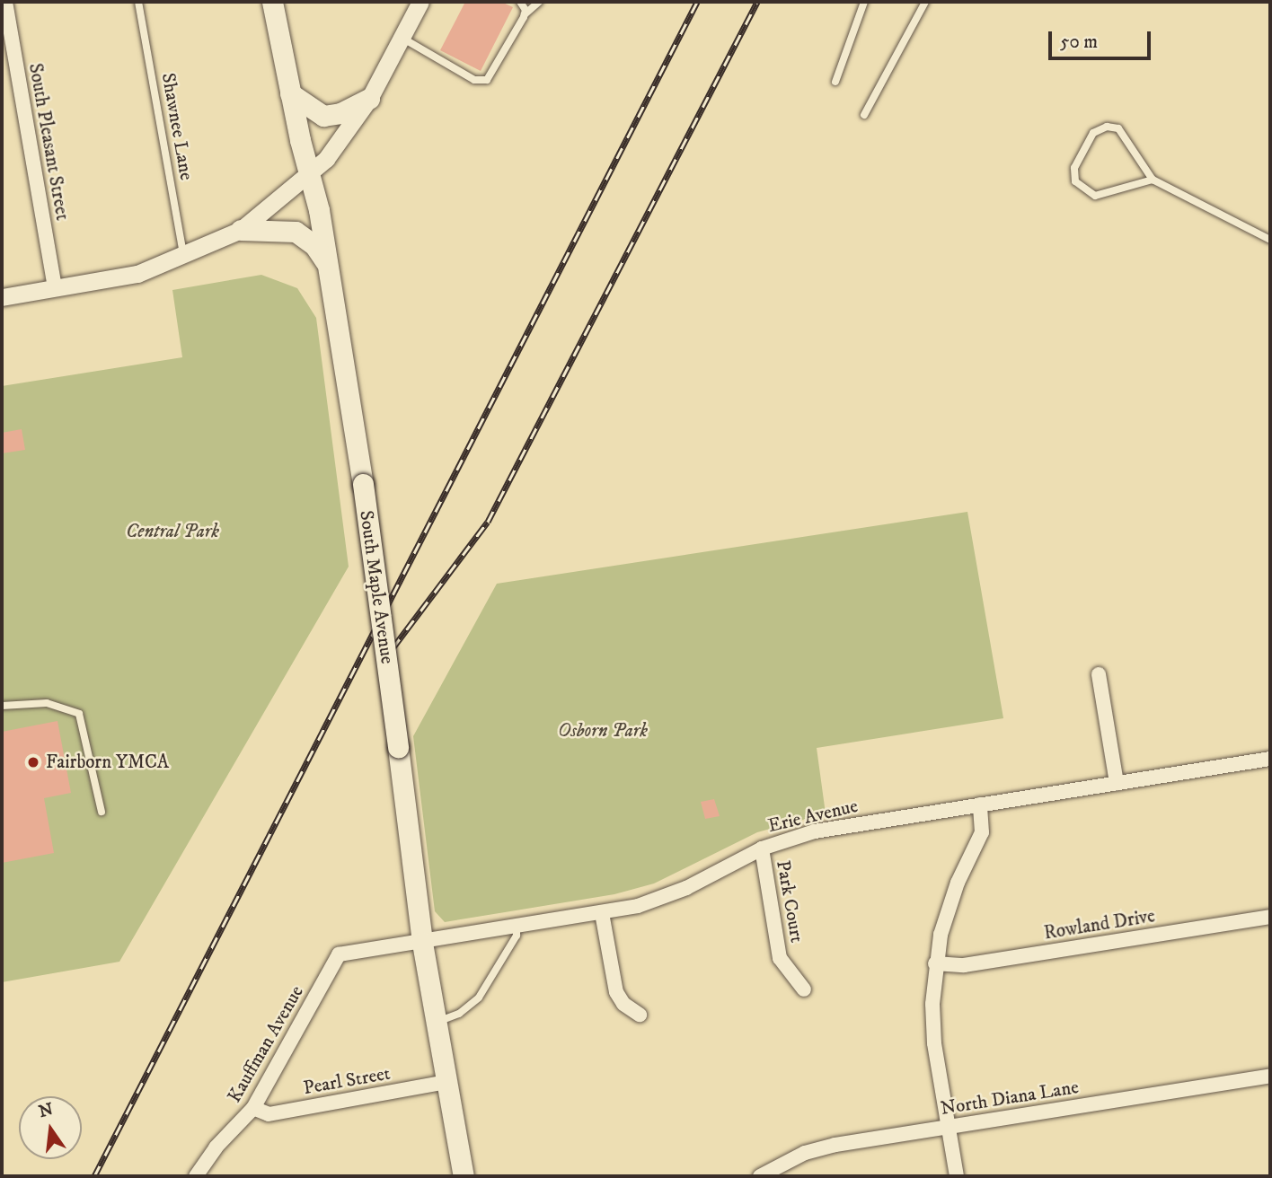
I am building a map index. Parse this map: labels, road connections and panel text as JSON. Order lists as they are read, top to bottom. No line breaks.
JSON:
{"streets":{"main road":["South Maple Avenue"],"street":["South Pleasant Street","Erie Avenue","Park Court","Rowland Drive","Kauffman Avenue","Pearl Street","North Diana Lane"],"lane":["Shawnee Lane"]},"crossings":[["South Maple Avenue","Erie Avenue"],["South Maple Avenue","Pearl Street"],["Erie Avenue","Park Court"],["Erie Avenue","Kauffman Avenue"],["Kauffman Avenue","Pearl Street"]],"parks":["Central Park","Osborn Park"],"places":["Fairborn YMCA"],"scale_bar":"50 m","north":"top"}
